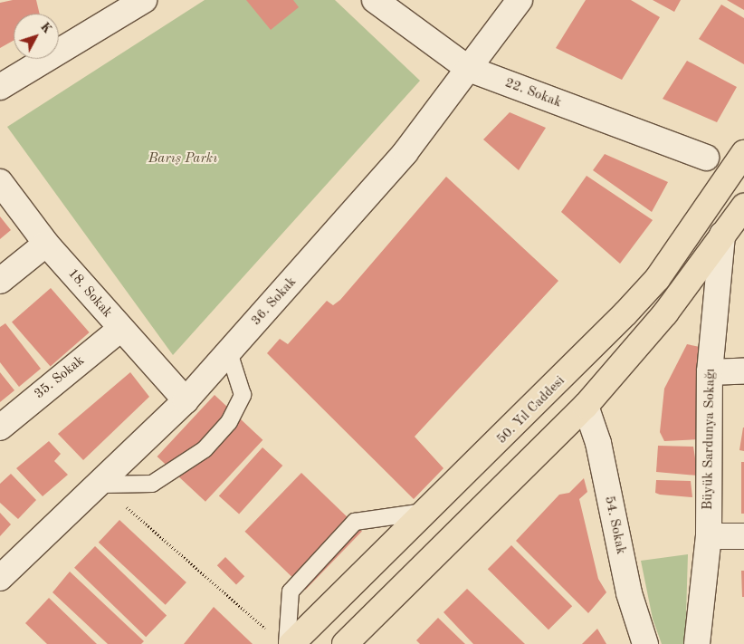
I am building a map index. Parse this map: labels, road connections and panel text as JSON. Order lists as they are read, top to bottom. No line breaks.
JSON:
{"streets":{"main road":["50. Yıl Caddesi"],"street":["22. Sokak","18. Sokak","36. Sokak","35. Sokak","Büyük Sardunya Sokağı","54. Sokak"]},"crossings":[["22. Sokak","36. Sokak"],["18. Sokak","36. Sokak"],["18. Sokak","35. Sokak"]],"parks":["Barış Parkı"],"north":"top right"}
